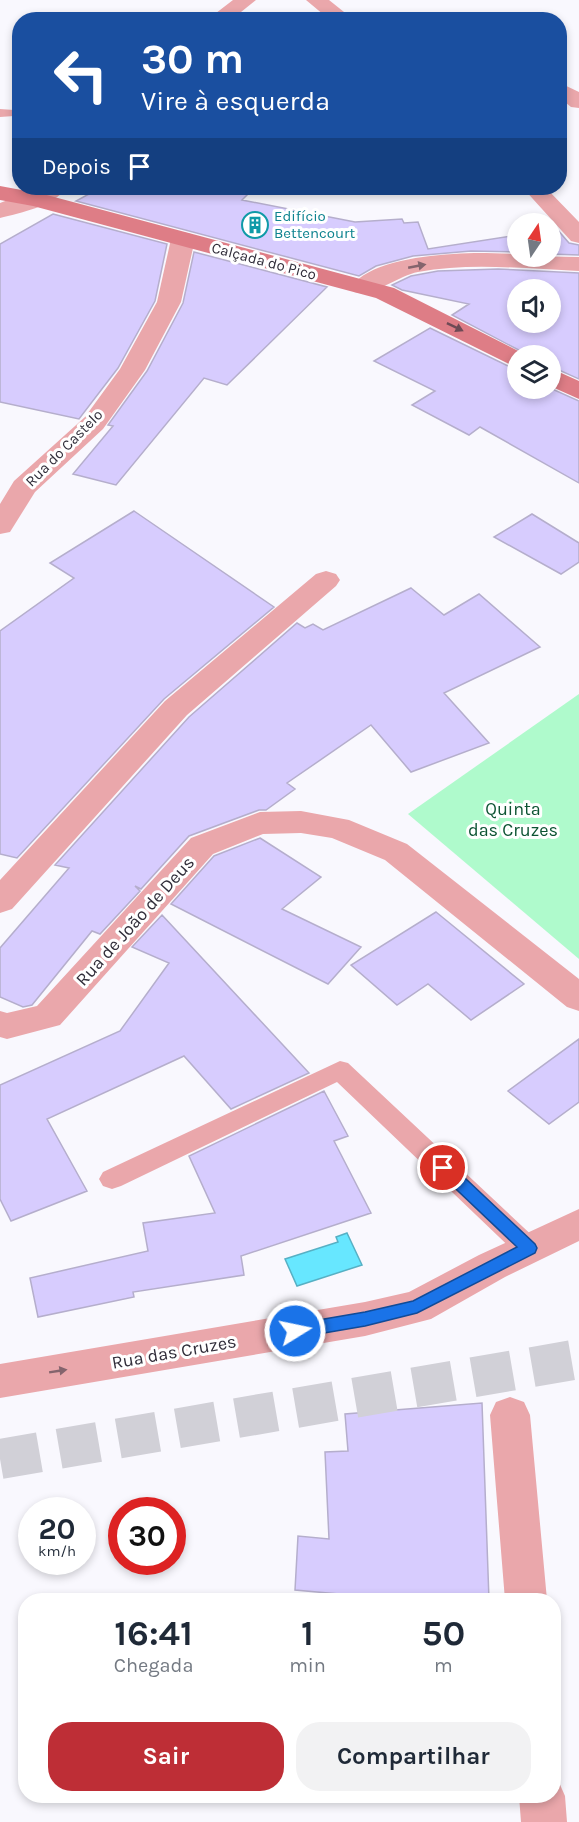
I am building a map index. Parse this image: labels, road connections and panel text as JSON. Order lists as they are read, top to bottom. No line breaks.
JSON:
{"streets":{"street":["Calçada do Pico","Rua do Castelo","Rua de João de Deus","Rua das Cruzes"]},"crossings":[["Calçada do Pico","Rua do Castelo"]],"one_way":["Rua das Cruzes"],"parks":["Quinta das Cruzes"],"places":{"building":["Edifício Bettencourt"]},"north":"top","page":{"turn":["30 m","Vire à esquerda"],"then":"Depois","speed":"20 km/h","limit":"30","eta":["16:41","Chegada","1","min","50","m"],"buttons":["Sair","Compartilhar"]}}
